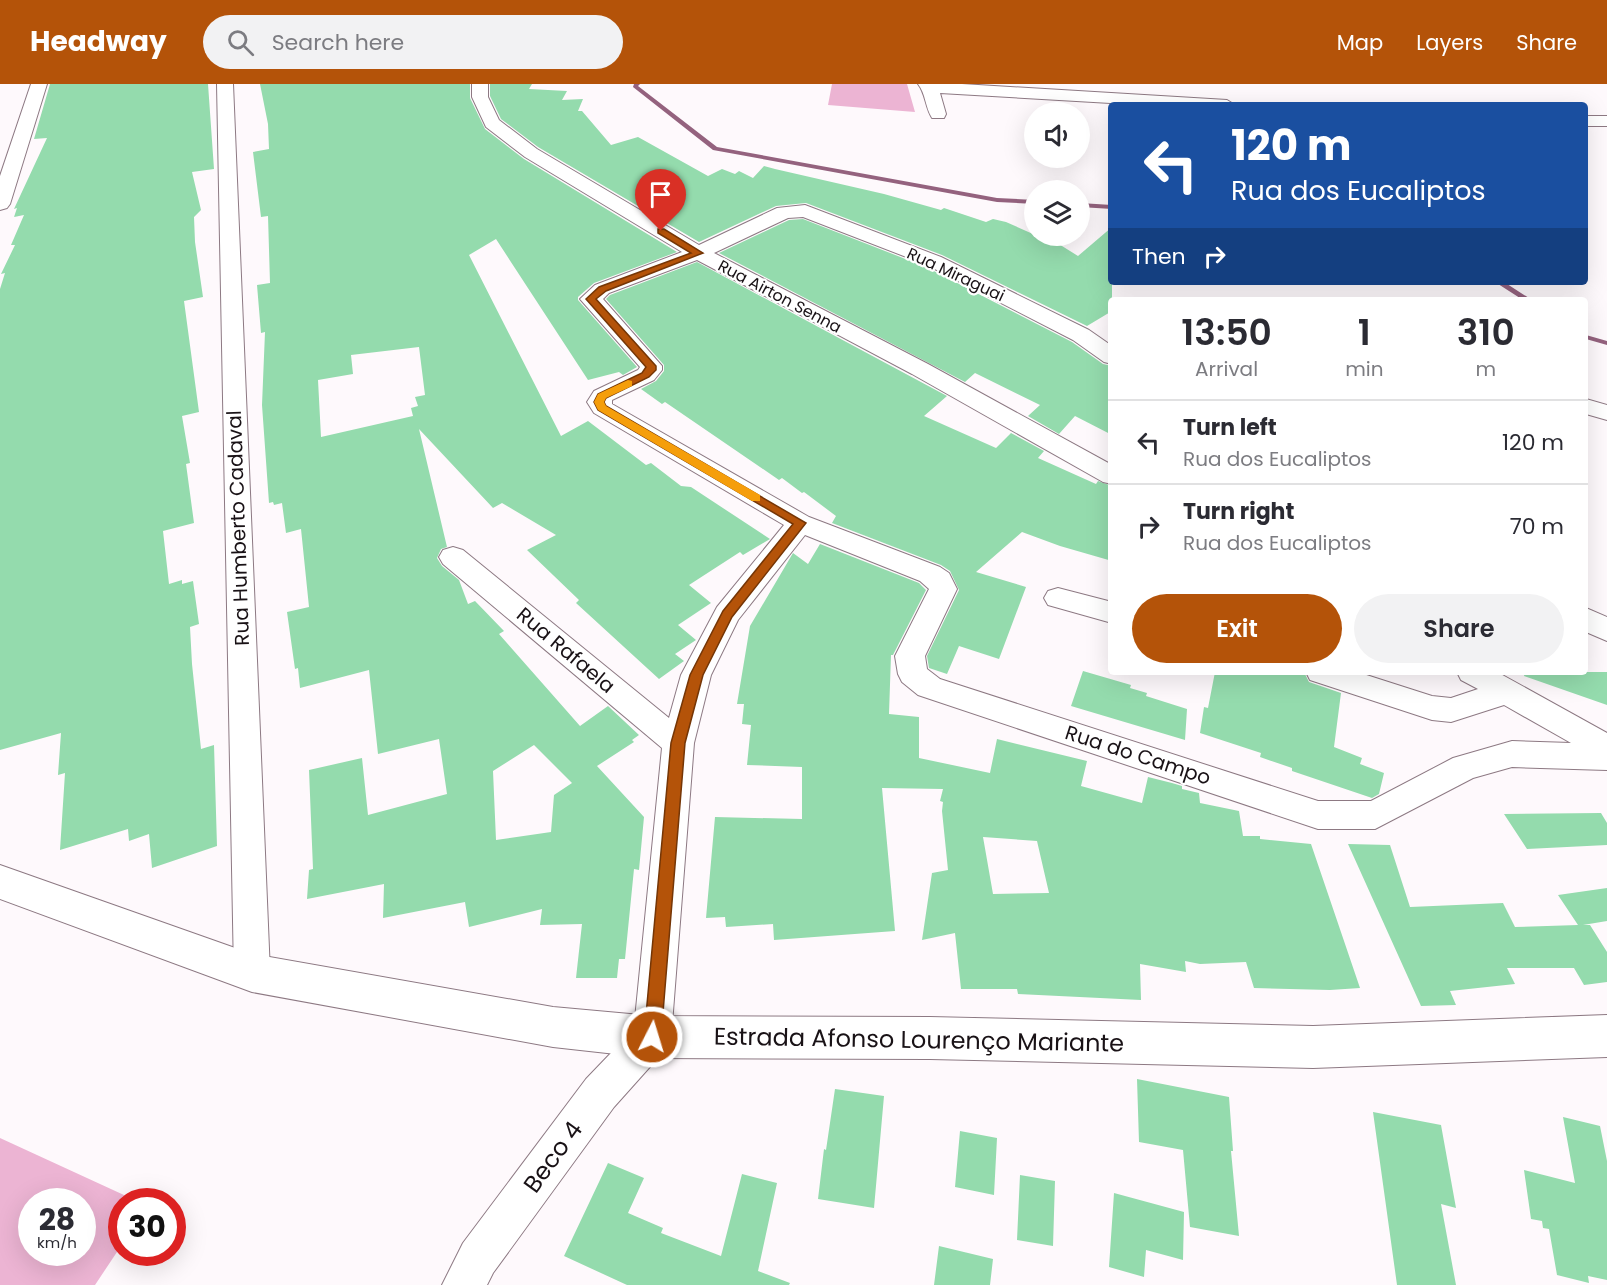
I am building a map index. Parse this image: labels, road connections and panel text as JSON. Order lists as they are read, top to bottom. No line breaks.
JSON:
{"streets":{"main road":["Estrada Afonso Lourenço Mariante"],"street":["Rua Miraguai","Rua Airton Senna","Rua Humberto Cadaval","Rua Rafaela","Rua do Campo","Beco 4"]},"crossings":[["Rua Miraguai","Rua Airton Senna"],["Rua Humberto Cadaval","Estrada Afonso Lourenço Mariante"],["Estrada Afonso Lourenço Mariante","Beco 4"]],"page":{"header":"Headway","search":"Search here","nav":["Map","Layers","Share"],"turn":["120 m","Rua dos Eucaliptos"],"then":"Then","eta":["13:50","Arrival","1","min","310","m"],"list":[{"name":"Turn left","note":"Rua dos Eucaliptos","value":"120 m"},{"name":"Turn right","note":"Rua dos Eucaliptos","value":"70 m"}],"buttons":["Exit","Share"],"speed":"28 km/h","limit":"30"}}
